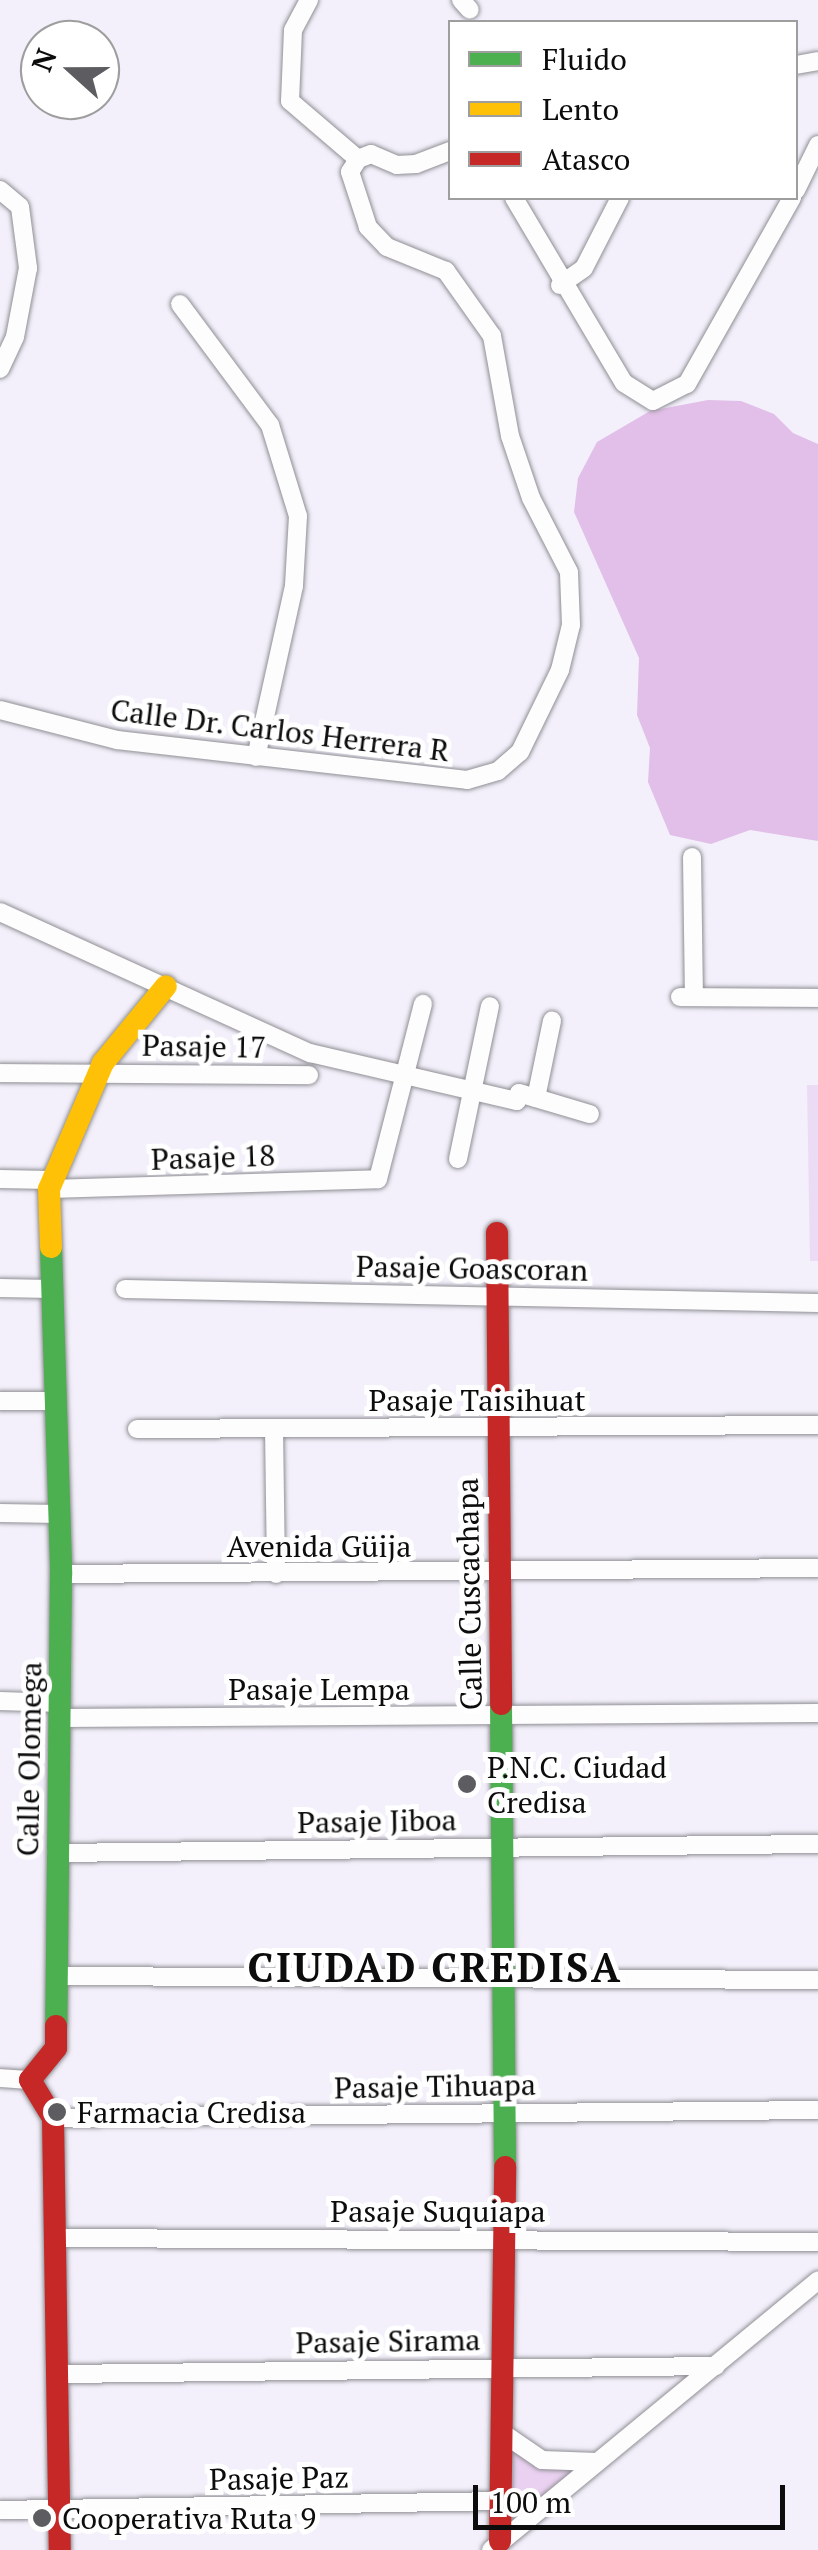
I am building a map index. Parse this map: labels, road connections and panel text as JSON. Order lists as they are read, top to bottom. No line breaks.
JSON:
{"streets":{"street":["Calle Dr. Carlos Herrera R","Pasaje 17","Pasaje 18","Pasaje Goascoran","Pasaje Taisihuat","Avenida Güija","Calle Cuscachapa","Pasaje Lempa","Calle Olomega","Pasaje Jiboa","Pasaje Tihuapa","Pasaje Suquiapa","Pasaje Sirama","Pasaje Paz"]},"crossings":[["Pasaje 17","Calle Olomega"],["Pasaje 18","Calle Olomega"],["Pasaje Goascoran","Calle Cuscachapa"],["Pasaje Taisihuat","Calle Cuscachapa"],["Avenida Güija","Calle Cuscachapa"],["Avenida Güija","Calle Olomega"],["Calle Cuscachapa","Pasaje Lempa"],["Calle Cuscachapa","Pasaje Jiboa"],["Calle Cuscachapa","Pasaje Tihuapa"],["Calle Cuscachapa","Pasaje Suquiapa"],["Calle Cuscachapa","Pasaje Sirama"],["Calle Cuscachapa","Pasaje Paz"],["Pasaje Lempa","Calle Olomega"],["Calle Olomega","Pasaje Jiboa"]],"districts":["CIUDAD CREDISA"],"places":["P.N.C. Ciudad Credisa","Farmacia Credisa","Cooperativa Ruta 9"],"legend":["Fluido","Lento","Atasco"],"scale_bar":"100 m","north":"left"}
